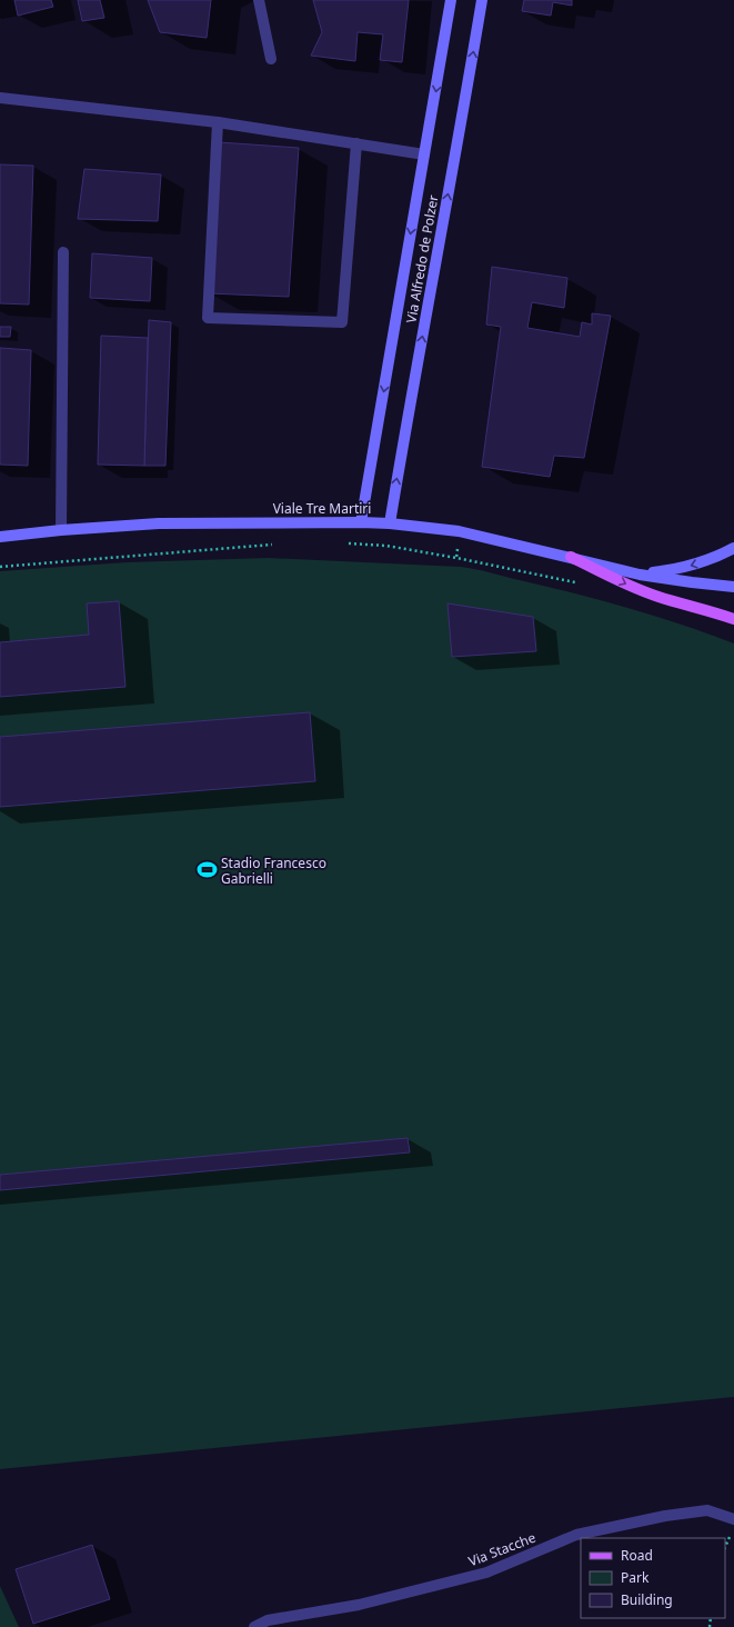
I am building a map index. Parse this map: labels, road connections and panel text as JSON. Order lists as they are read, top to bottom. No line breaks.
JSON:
{"streets":{"street":["Via Alfredo de Polzer","Viale Tre Martiri","Via Stacche"]},"crossings":[["Via Alfredo de Polzer","Viale Tre Martiri"]],"places":{"sports":["Stadio Francesco Gabrielli"]},"legend":["Road","Park","Building"]}
